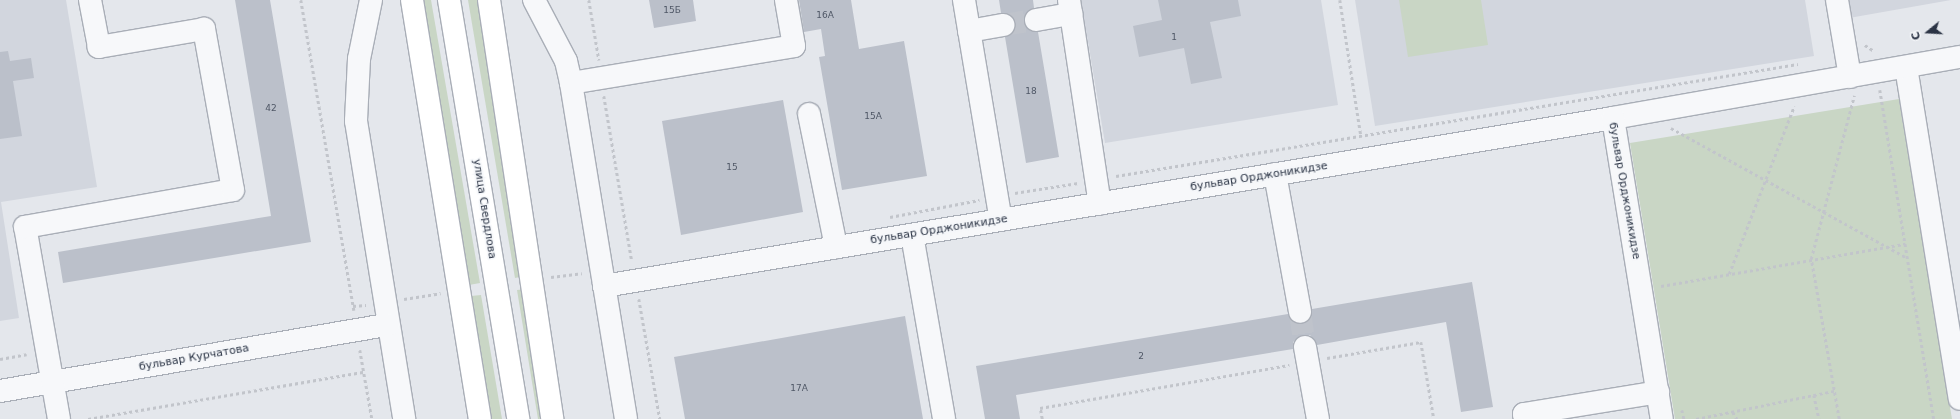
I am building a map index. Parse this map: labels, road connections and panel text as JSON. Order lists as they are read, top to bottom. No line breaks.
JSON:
{"streets":{"main road":["улица Свердлова"],"street":["бульвар Орджоникидзе","бульвар Курчатова"]},"house_numbers":["15Б","16А","1","18","42","15А","15","2","17А"],"north":"left"}
